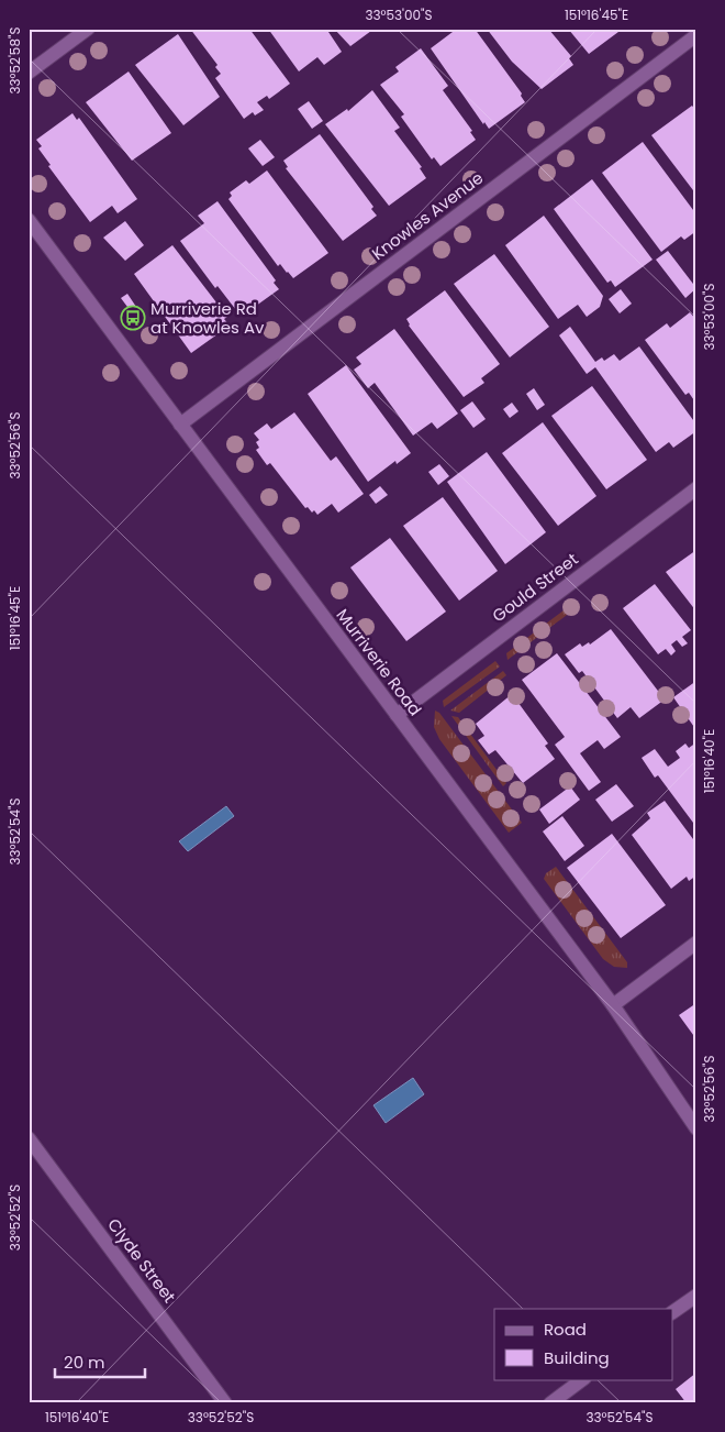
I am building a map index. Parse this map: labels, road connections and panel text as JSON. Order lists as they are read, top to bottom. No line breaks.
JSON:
{"streets":{"street":["Knowles Avenue","Gould Street","Murriverie Road","Clyde Street"]},"crossings":[["Knowles Avenue","Murriverie Road"],["Gould Street","Murriverie Road"]],"places":{"bus stop":["Murriverie Rd at Knowles Av"]},"legend":["Road","Building"],"scale_bar":"20 m","coordinates":["33°53'00\"S","151°16'45\"E","33°52'58\"S","33°52'56\"S","151°16'40\"E","33°52'54\"S","33°52'52\"S"]}
